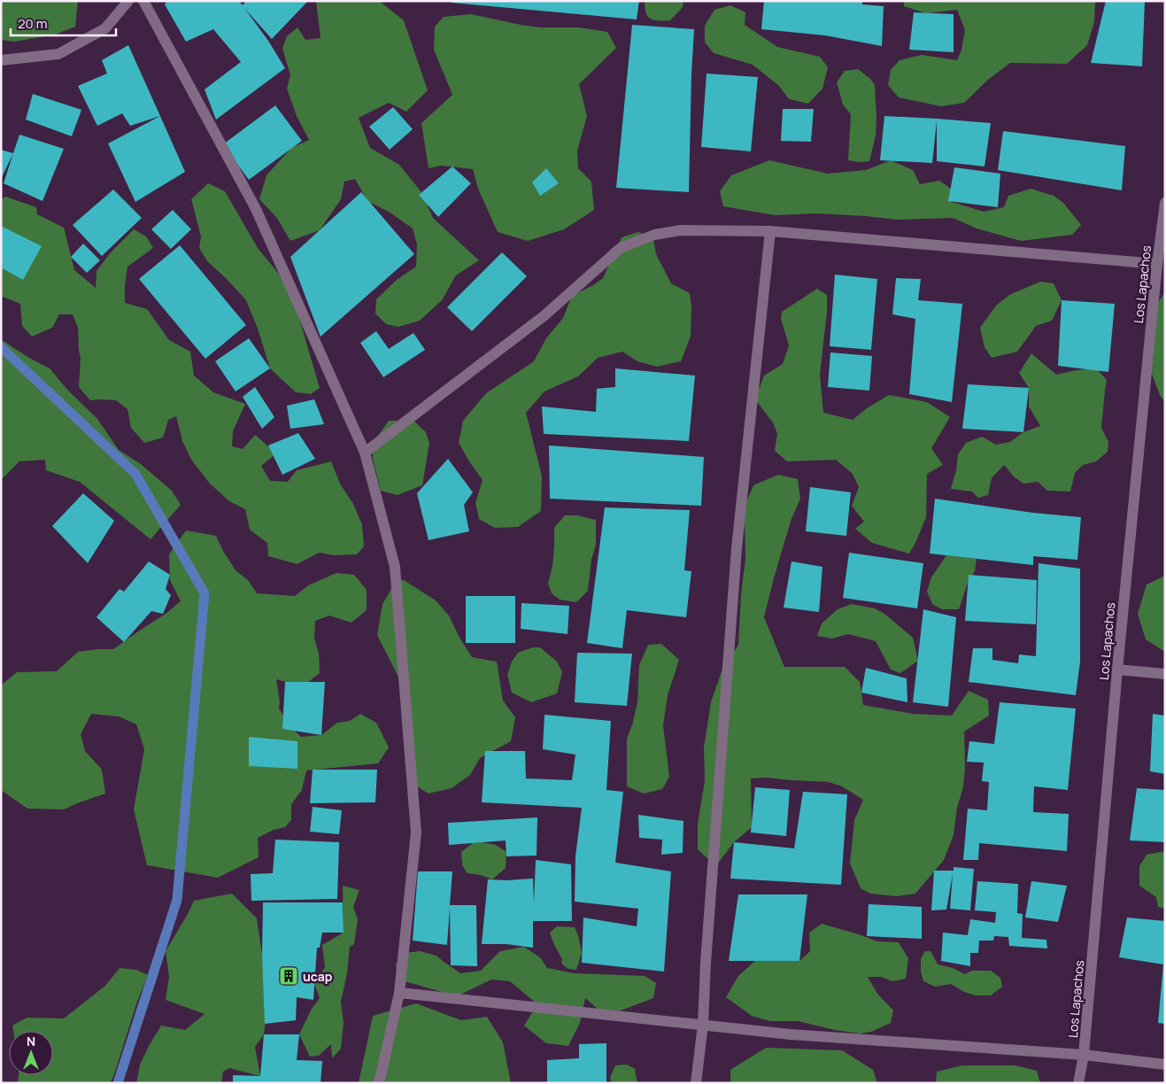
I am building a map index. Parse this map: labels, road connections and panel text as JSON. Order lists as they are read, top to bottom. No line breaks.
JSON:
{"streets":{"street":["Los Lapachos"]},"places":{"building":["ucap"]},"scale_bar":"20 m","north":"top"}
